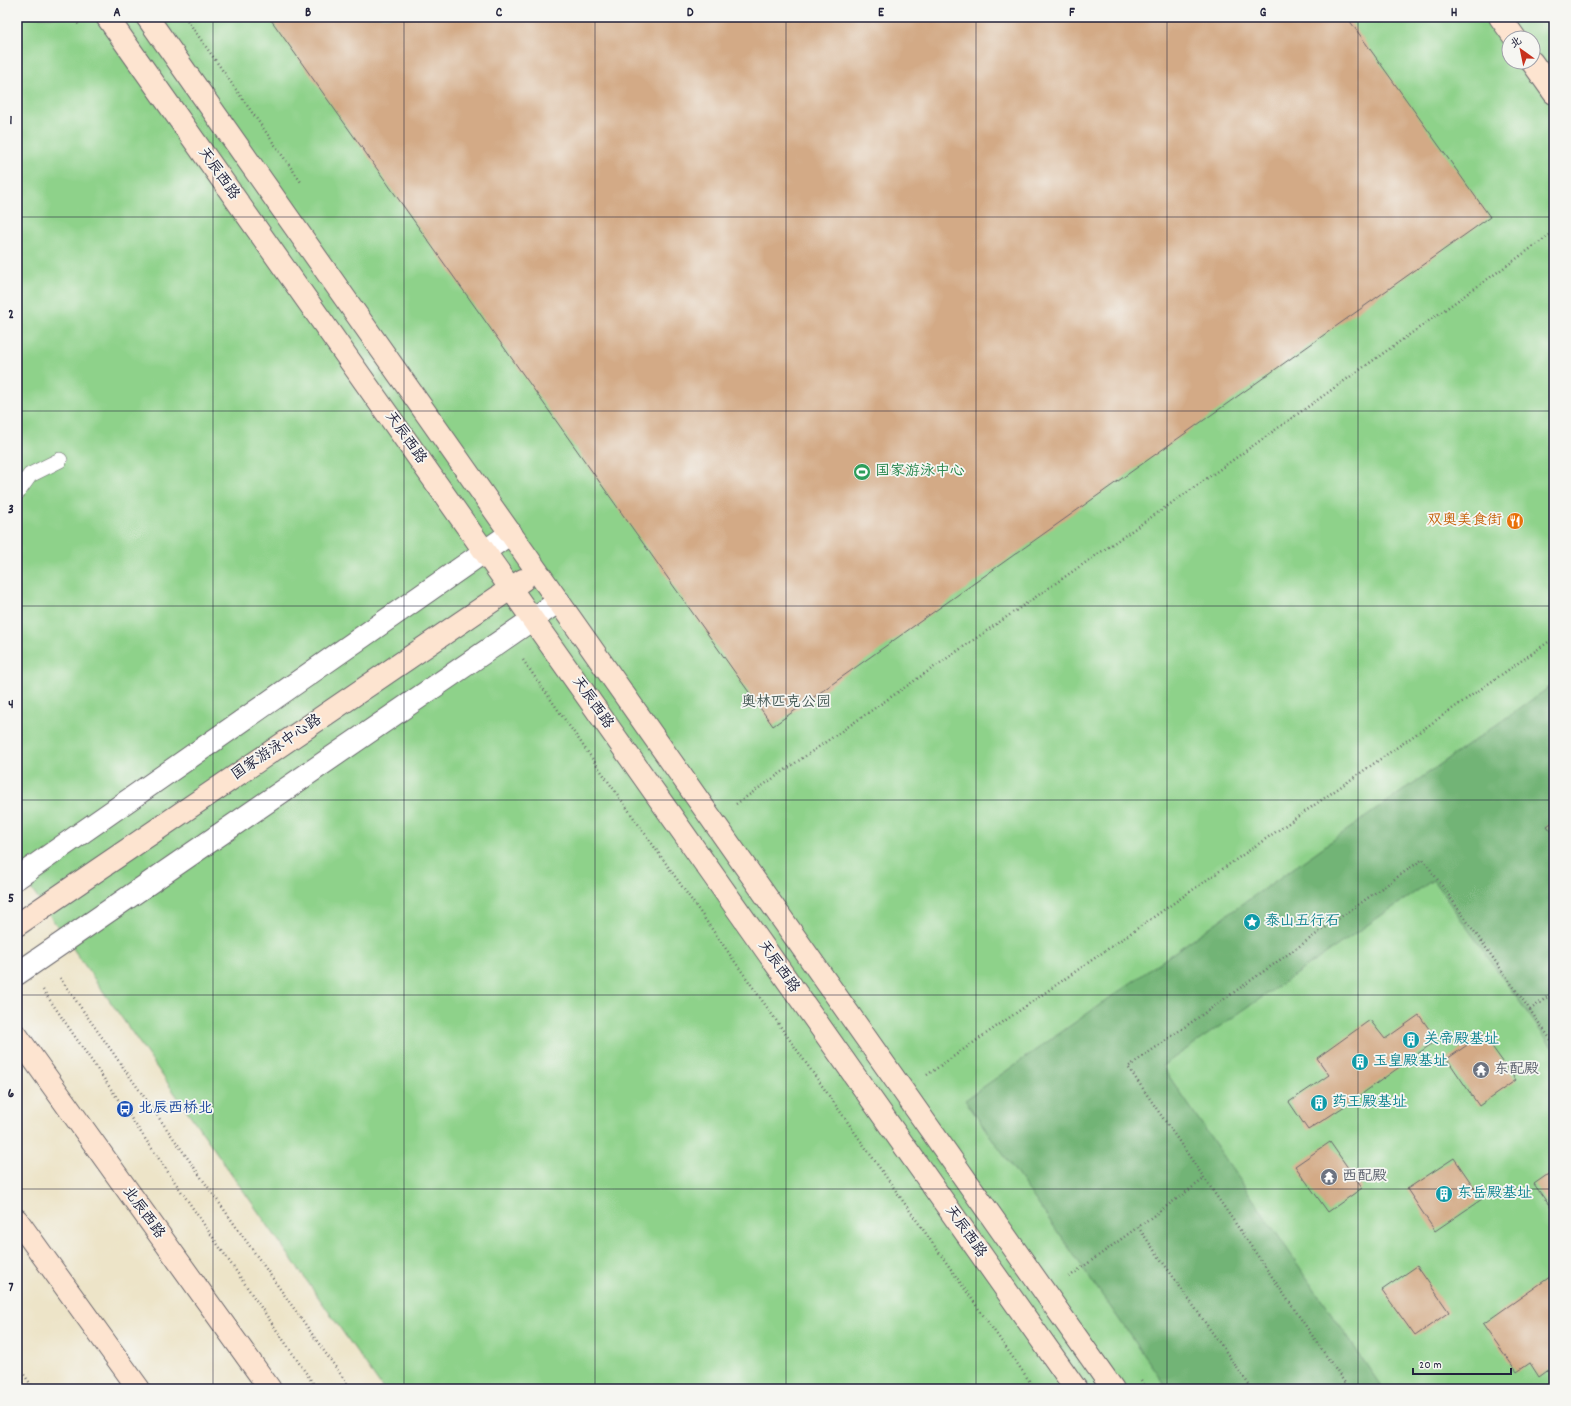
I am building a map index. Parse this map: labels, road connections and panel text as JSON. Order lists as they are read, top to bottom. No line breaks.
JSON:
{"streets":{"street":["天辰西路","国家游泳中心路","北辰西路"]},"crossings":[["天辰西路","国家游泳中心路"]],"parks":["奥林匹克公园"],"places":{"sports":["国家游泳中心"],"restaurant":["双奥美食街"],"place":["泰山五行石"],"building":["关帝殿基址","玉皇殿基址","药王殿基址","东岳殿基址"],"temple":["东配殿","西配殿"],"bus stop":["北辰西桥北"]},"scale_bar":"20 m","north":"top left","grid":{"columns":["A","B","C","D","E","F","G","H"],"rows":["1","2","3","4","5","6","7"]}}
